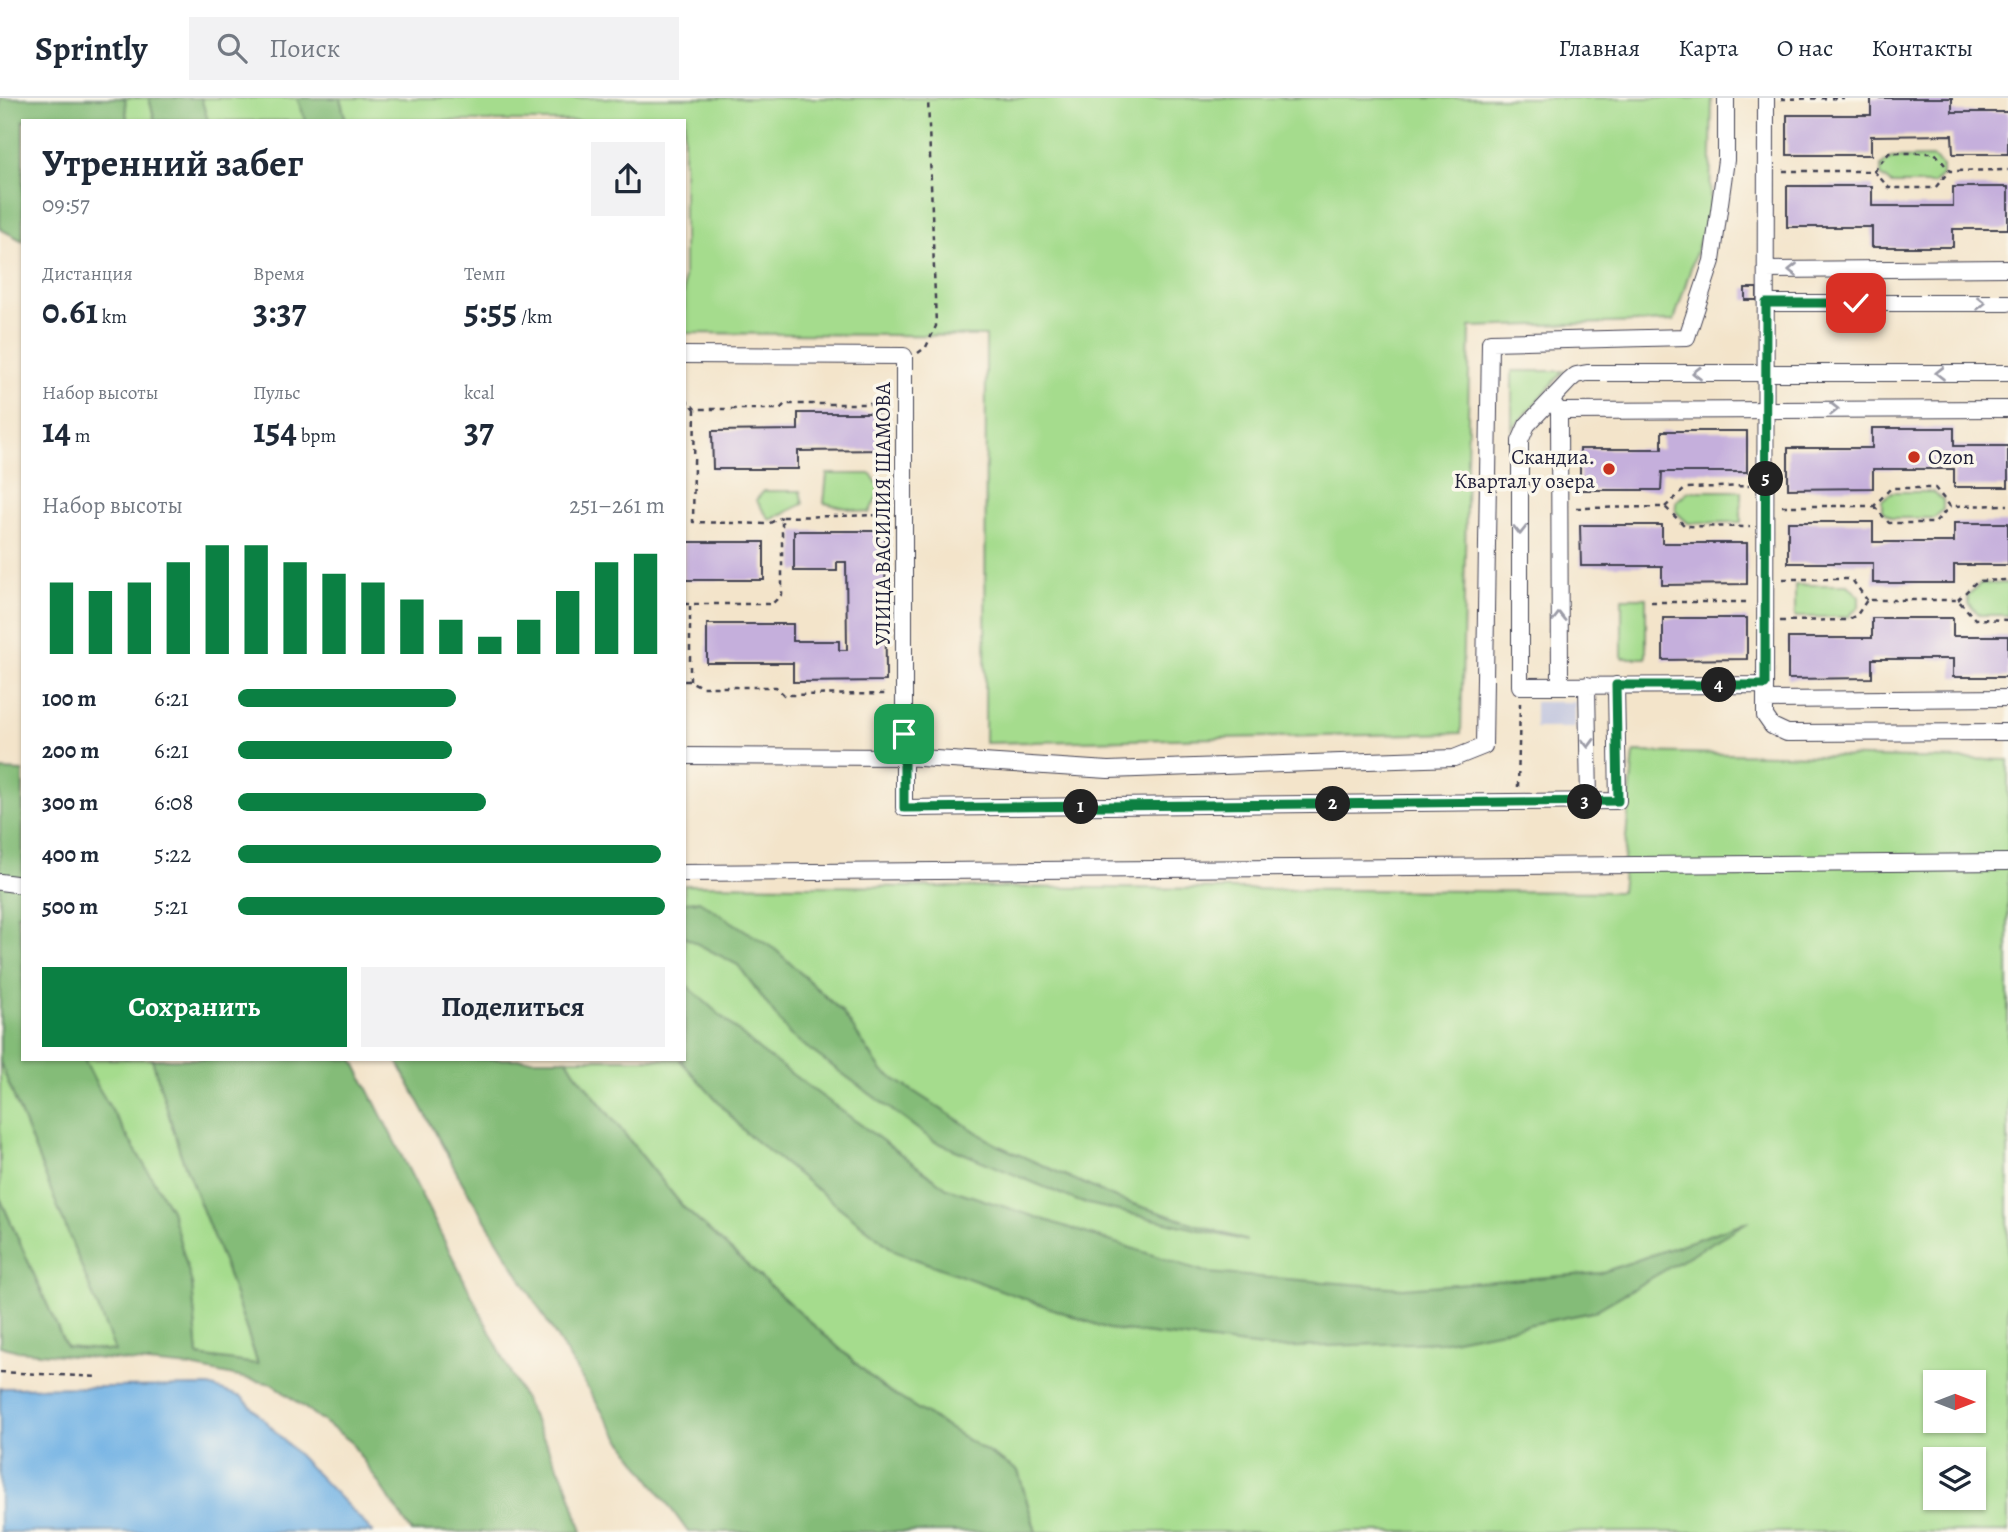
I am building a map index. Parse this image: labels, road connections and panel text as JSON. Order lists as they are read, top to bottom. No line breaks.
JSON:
{"streets":{"street":["УЛИЦА ВАСИЛИЯ ШАМОВА"]},"places":["Ozon","Скандиа. Квартал у озера"],"north":"right","page":{"header":"Sprintly","search":"Поиск","nav":["Главная","Карта","О нас","Контакты"],"heading":["Утренний забег","09:57"],"stats":[["Дистанция","0.61 km"],["Время","3:37"],["Темп","5:55 /km"],["Набор высоты","14 m"],["Пульс","154 bpm"],["kcal","37"]],"pins":["5","4","3","2","1"],"chart":["Набор высоты","251–261 m"],"list":[{"name":"100 m","note":"6:21"},{"name":"200 m","note":"6:21"},{"name":"300 m","note":"6:08"},{"name":"400 m","note":"5:22"},{"name":"500 m","note":"5:21"}],"buttons":["Сохранить","Поделиться"]}}
